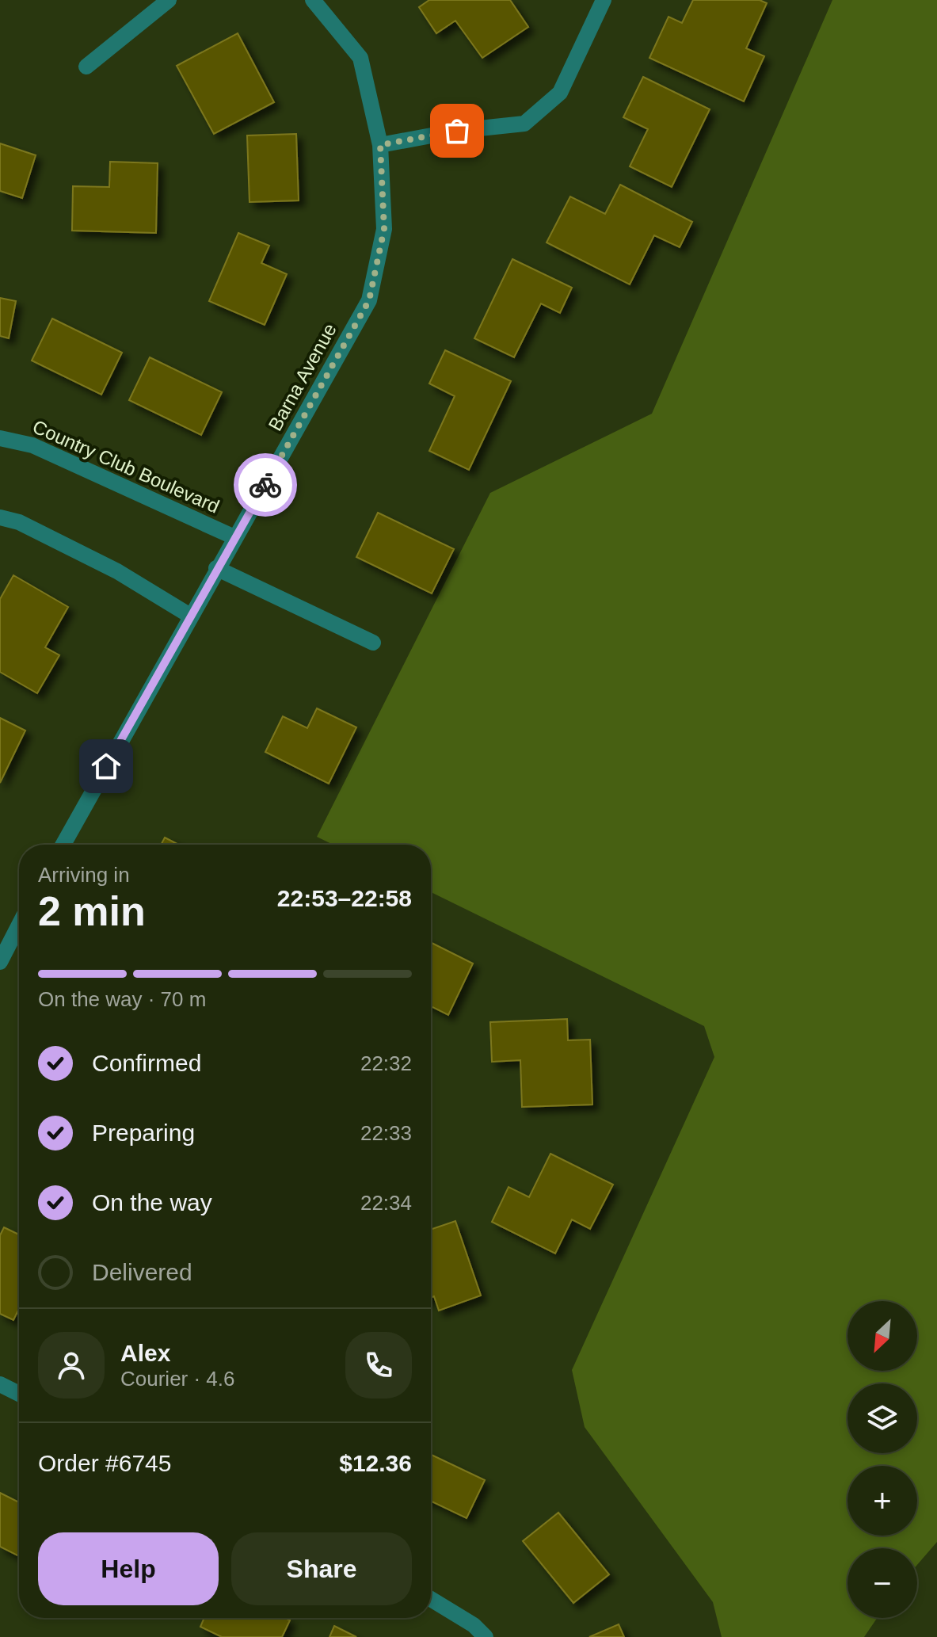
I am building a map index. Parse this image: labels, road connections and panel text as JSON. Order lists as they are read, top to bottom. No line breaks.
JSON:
{"streets":{"street":["Barna Avenue","Country Club Boulevard"]},"crossings":[["Barna Avenue","Country Club Boulevard"]],"north":"bottom left","page":{"heading":["2 min","Arriving in","22:53–22:58"],"panel":["Alex","Courier · 4.6","Order #6745","$12.36"],"bar":"On the way · 70 m","list":[["Confirmed","22:32"],["Preparing","22:33"],["On the way","22:34"],"Delivered"],"map_buttons":["+","−"],"buttons":["Help","Share"]}}
